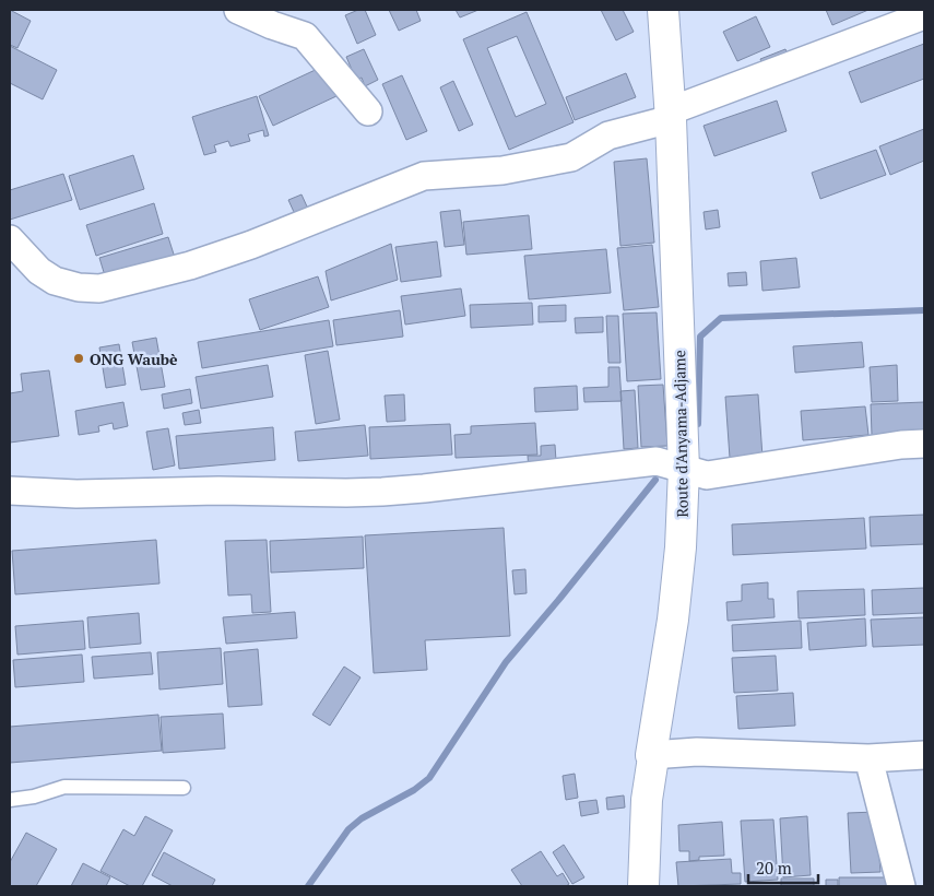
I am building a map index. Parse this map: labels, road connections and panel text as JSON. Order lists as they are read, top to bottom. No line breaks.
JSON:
{"streets":{"street":["Route d'Anyama-Adjame"]},"places":["ONG Waubè"],"scale_bar":"20 m"}
